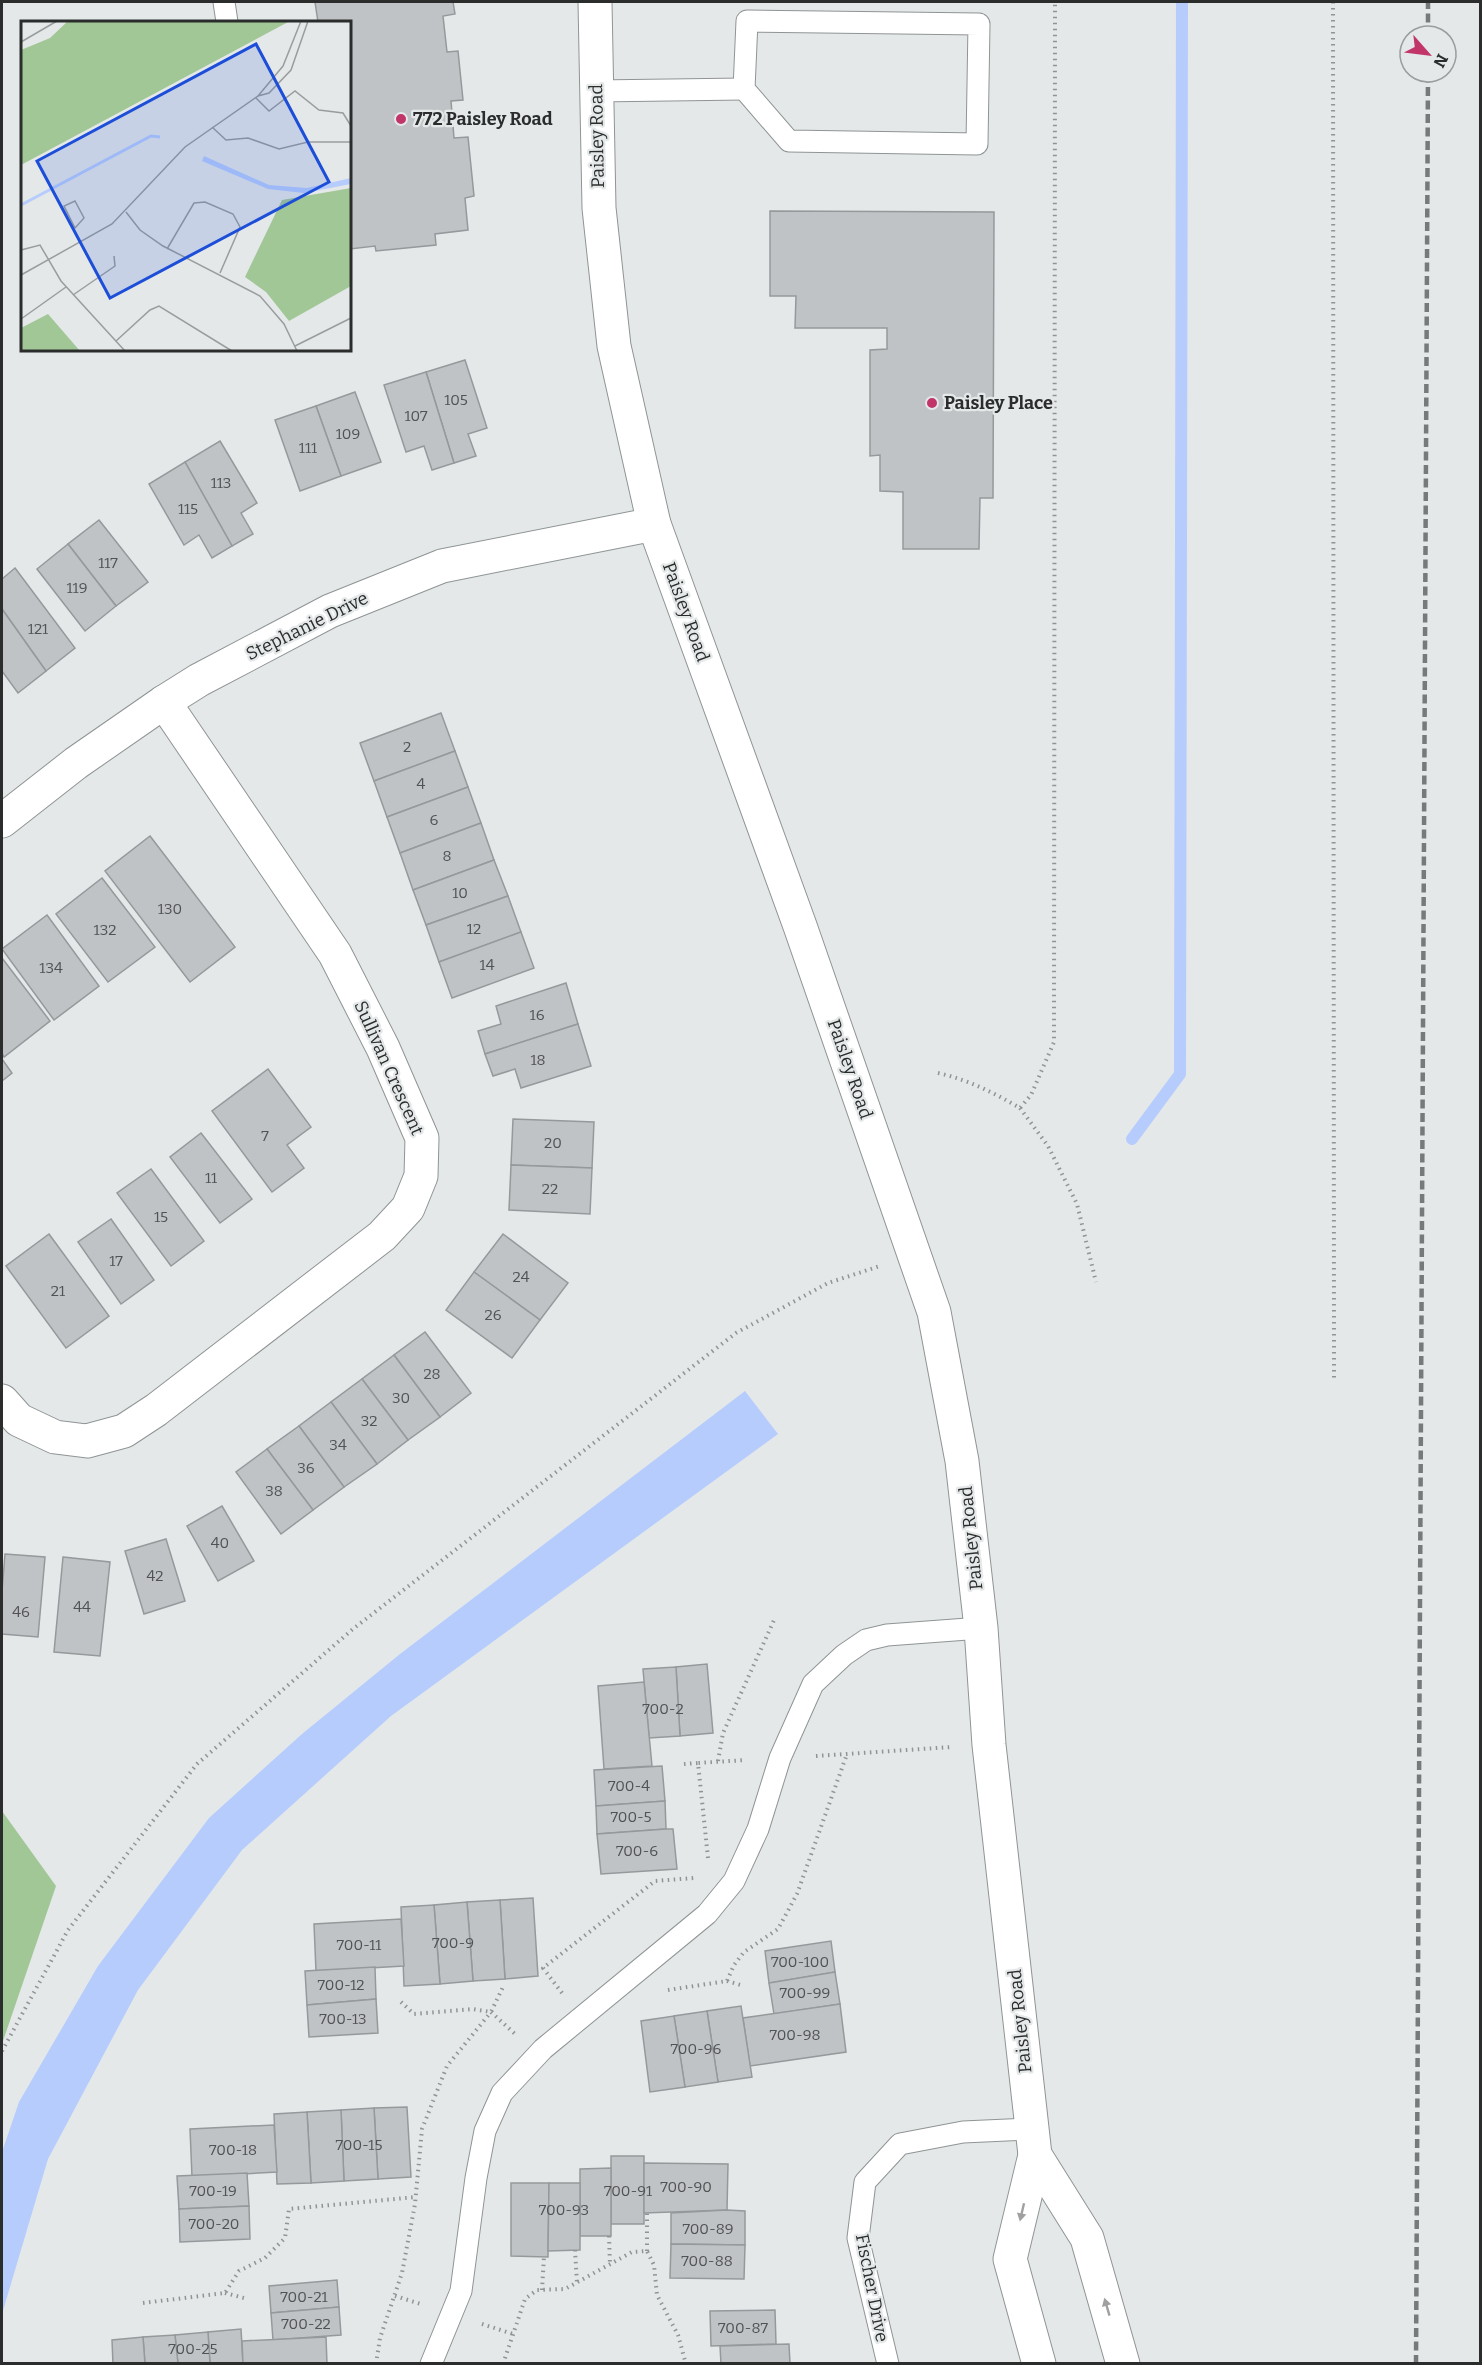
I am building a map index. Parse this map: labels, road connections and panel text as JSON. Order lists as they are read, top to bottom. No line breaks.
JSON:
{"streets":{"main road":["Paisley Road","Stephanie Drive","Sullivan Crescent"],"lane":["Fischer Drive"]},"crossings":[["Paisley Road","Stephanie Drive"],["Paisley Road","Fischer Drive"],["Stephanie Drive","Sullivan Crescent"]],"places":["772 Paisley Road","Paisley Place"],"house_numbers":["105","107","109","111","113","115","117","119","121","2","4","6","8","10","130","12","132","14","134","16","18","7","20","11","22","15","17","24","21","26","28","30","32","34","36","38","40","42","44","46","700-2","700-4","700-5","700-6","700-9","700-11","700-100","700-12","700-99","700-13","700-98","700-96","700-15","700-18","700-90","700-19","700-91","700-93","700-20","700-89","700-88","700-21","700-22","700-87","700-25"],"north":"bottom right"}
